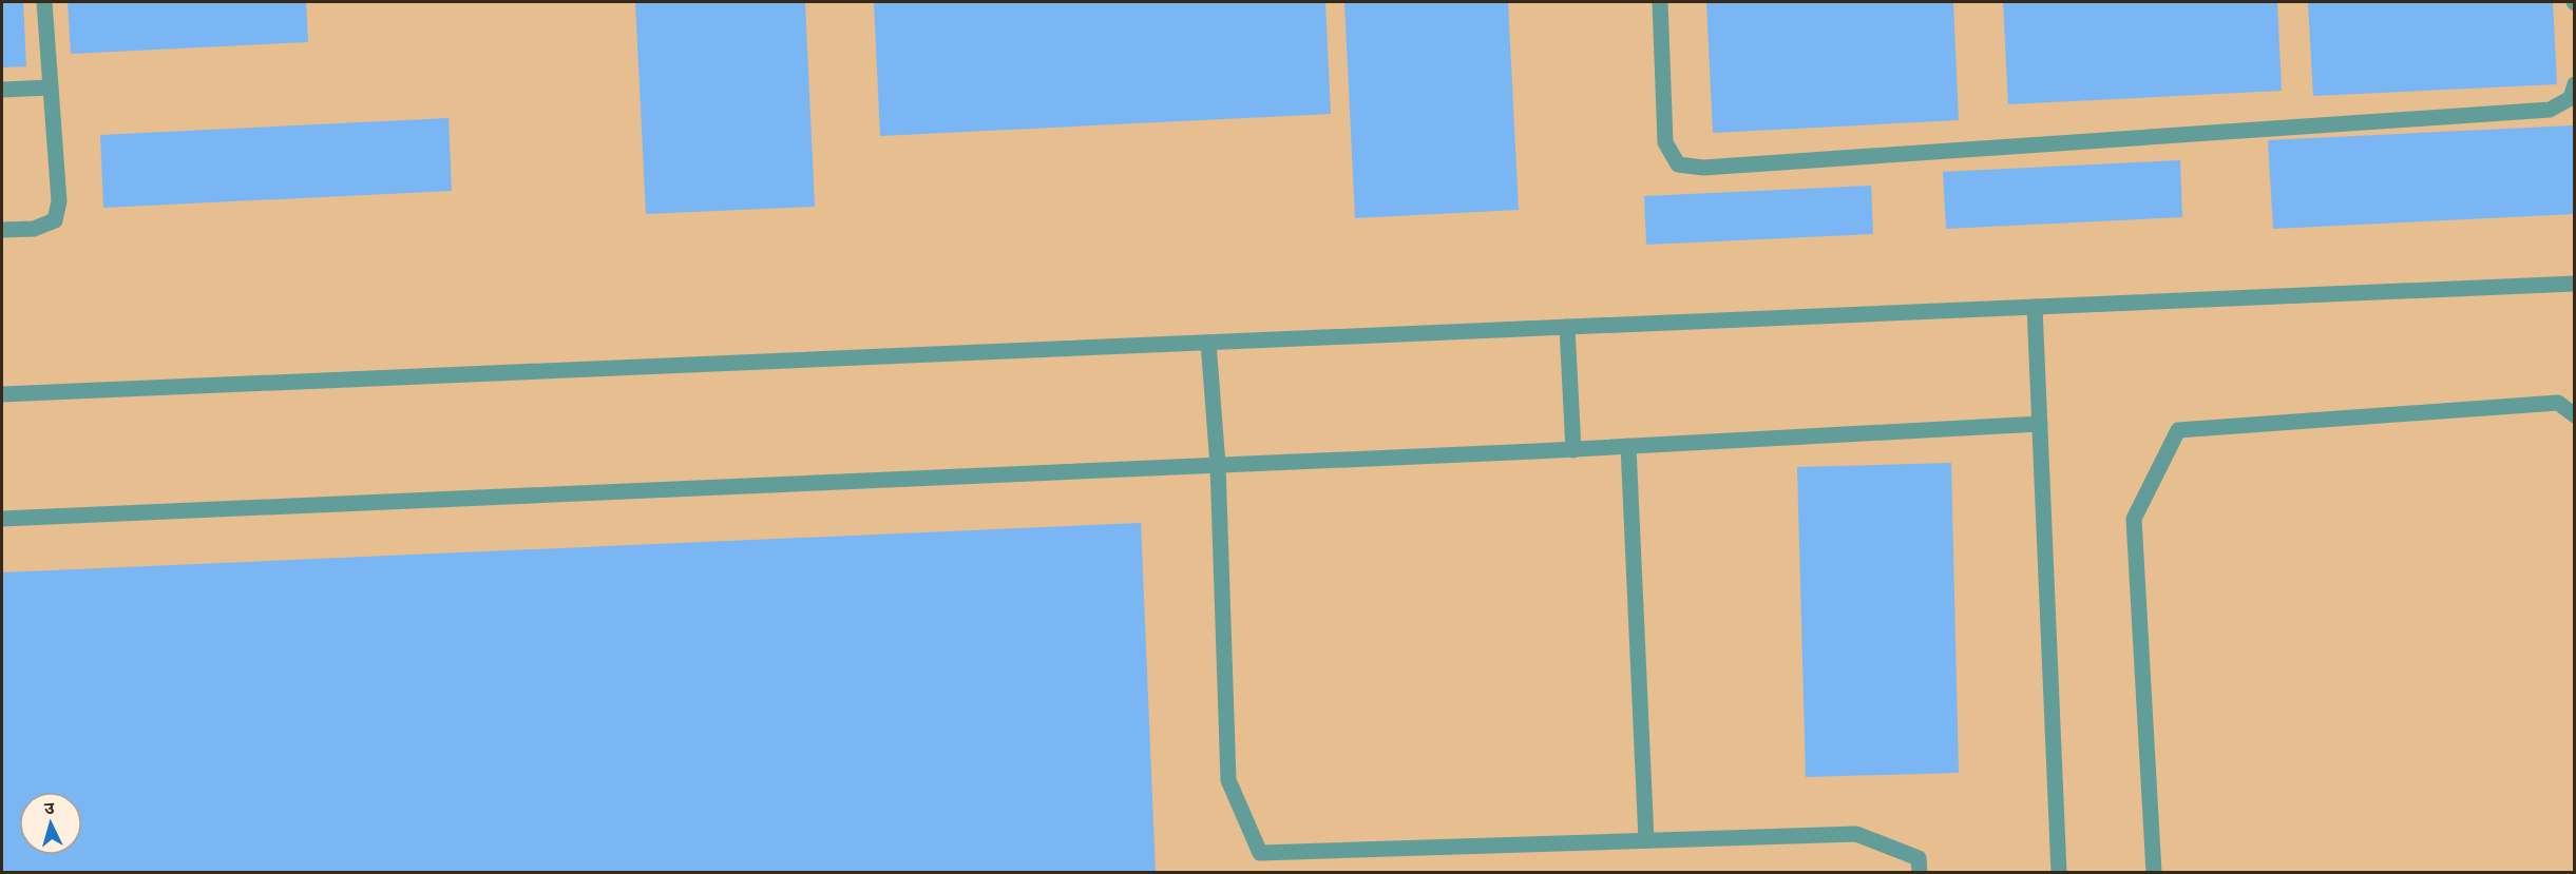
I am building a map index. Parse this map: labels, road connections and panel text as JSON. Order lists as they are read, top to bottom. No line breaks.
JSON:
{"north":"top"}
